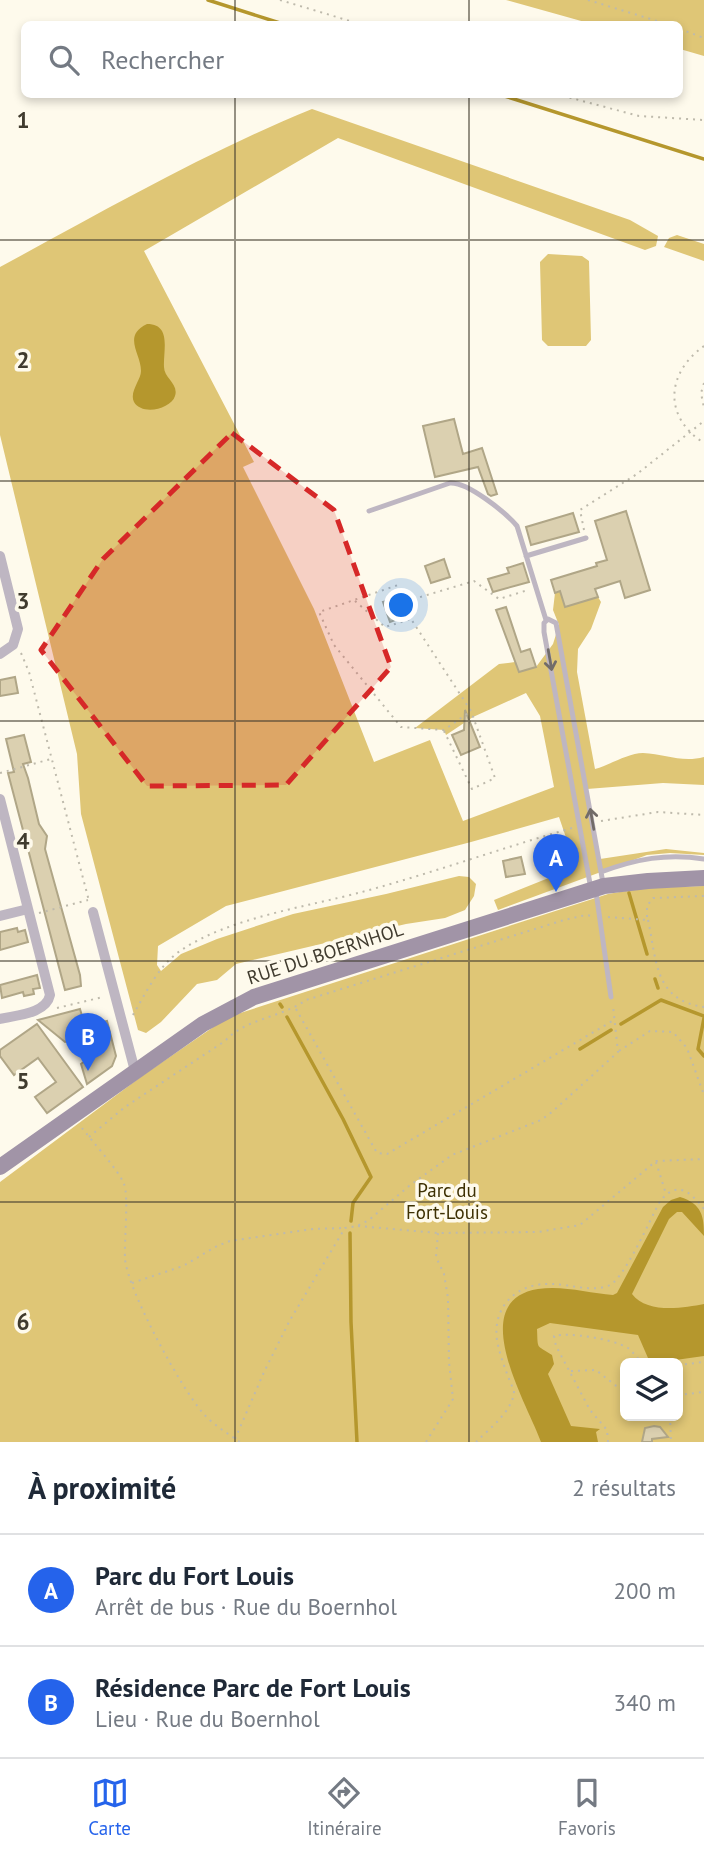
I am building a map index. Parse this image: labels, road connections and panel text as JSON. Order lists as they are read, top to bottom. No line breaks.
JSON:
{"streets":{"street":["RUE DU BOERNHOL"]},"parks":["Parc du Fort-Louis"],"page":{"search":"Rechercher","pins":["A","B"],"heading":["À proximité","2 résultats"],"list":[{"mark":"A","name":"Parc du Fort Louis","note":"Arrêt de bus · Rue du Boernhol","value":"200 m"},{"mark":"B","name":"Résidence Parc de Fort Louis","note":"Lieu · Rue du Boernhol","value":"340 m"}],"nav":["Carte","Itinéraire","Favoris"]},"grid":{"rows":["1","2","3","4","5","6"]}}
